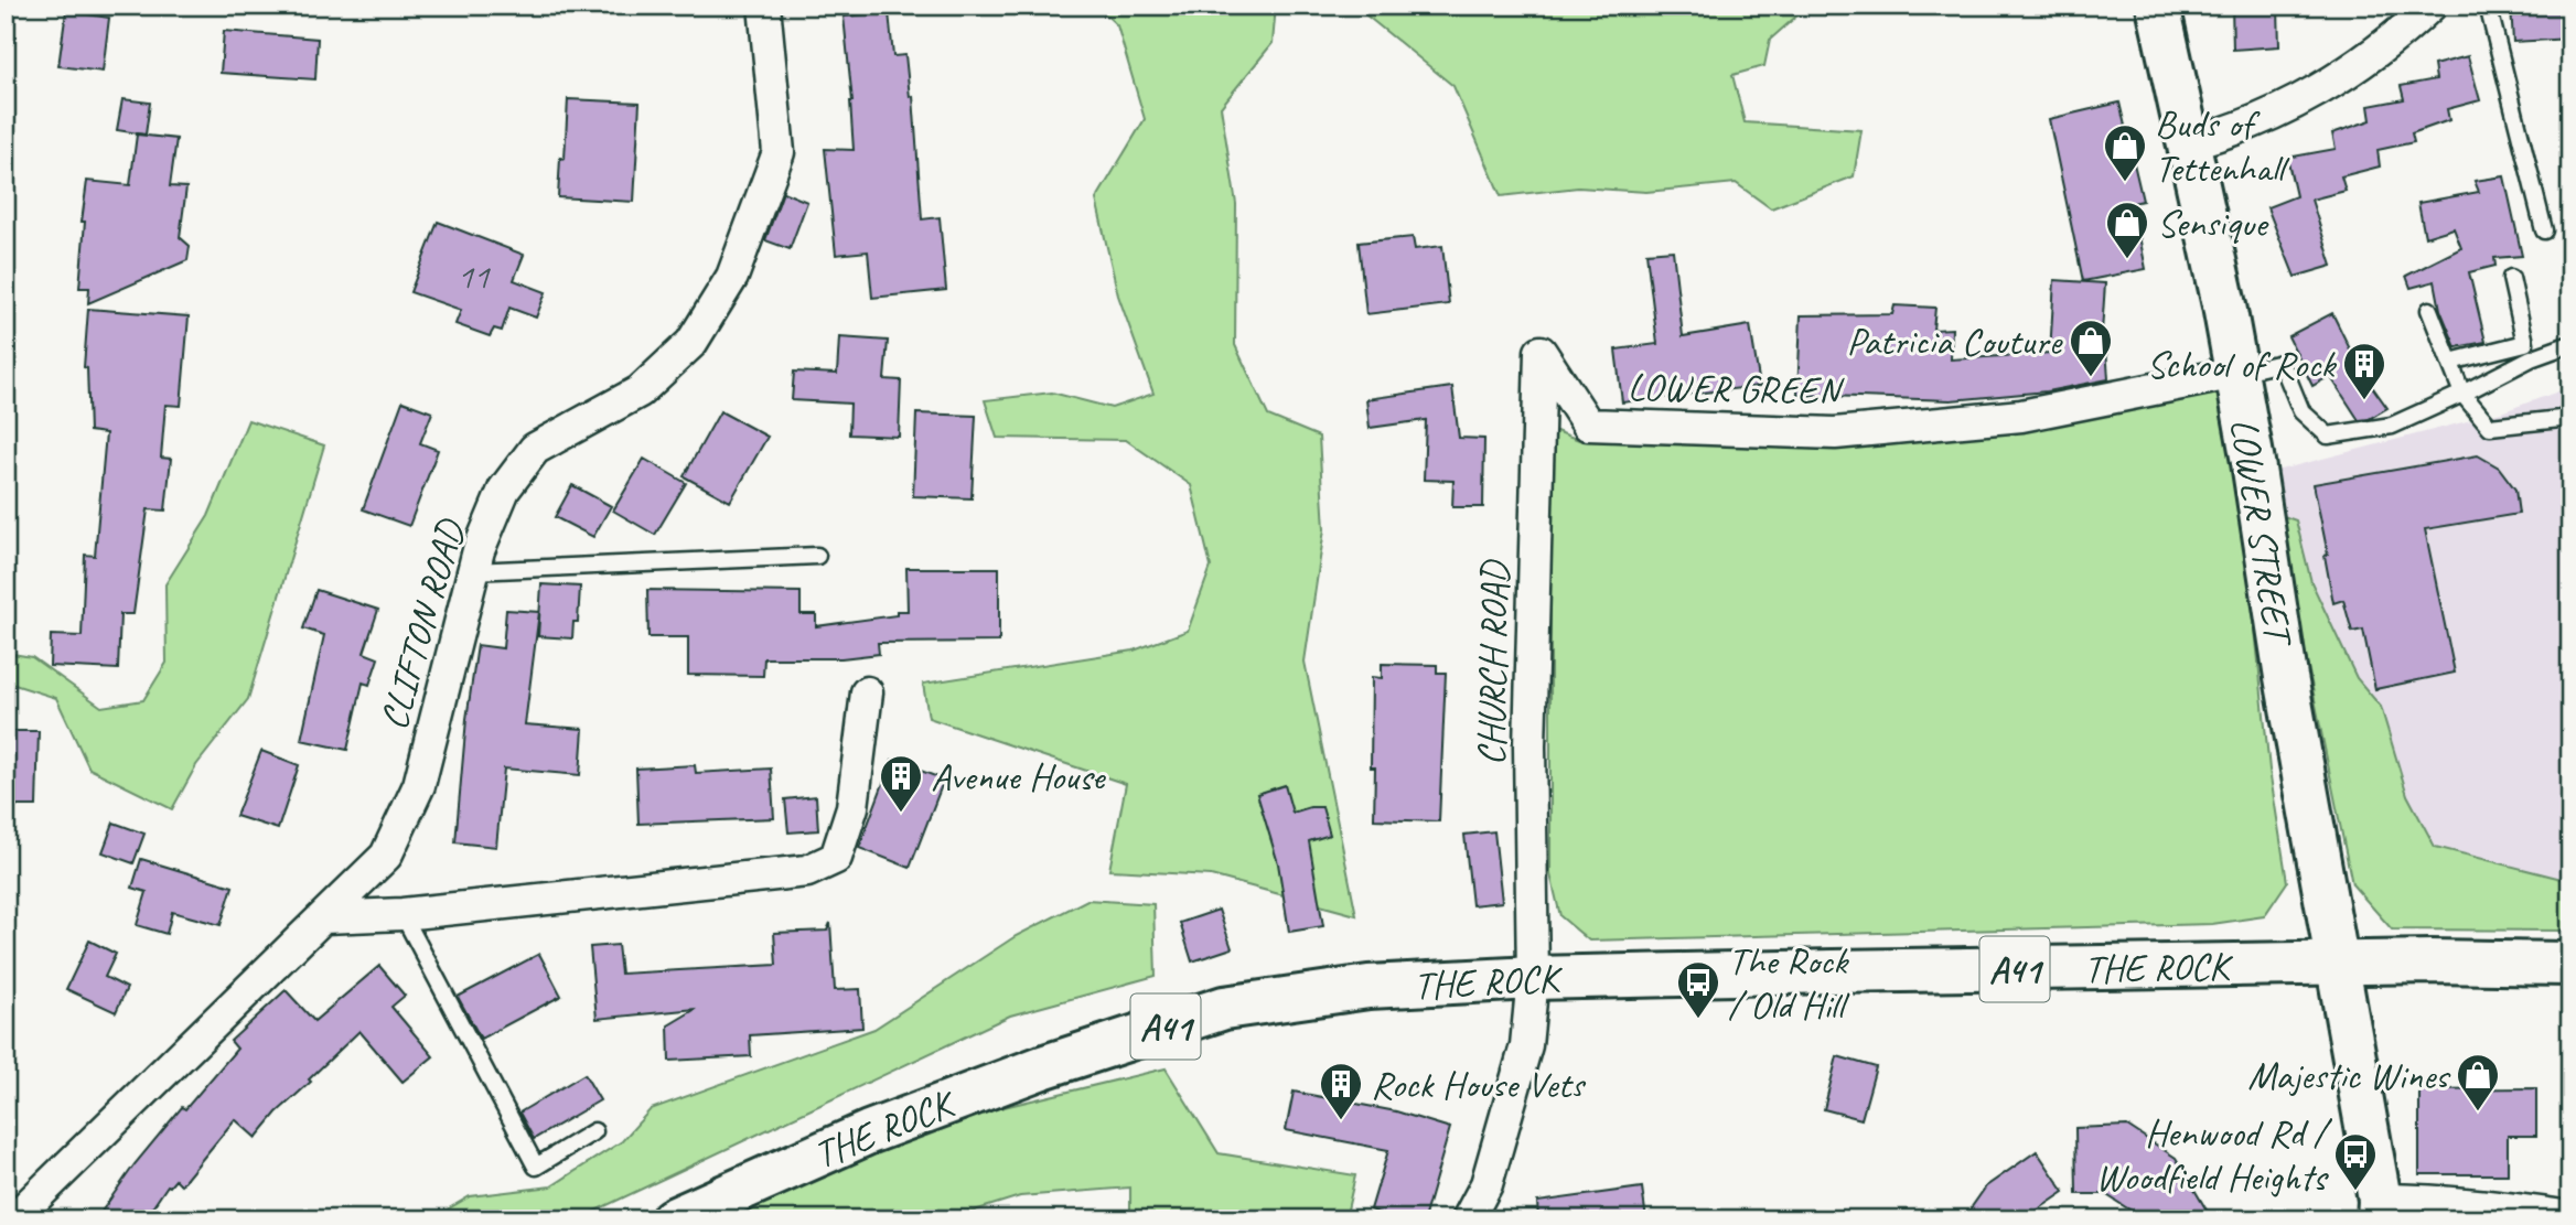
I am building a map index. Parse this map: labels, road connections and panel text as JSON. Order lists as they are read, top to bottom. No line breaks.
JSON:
{"streets":{"main road":["LOWER STREET","THE ROCK","A41"],"street":["LOWER GREEN","CLIFTON ROAD","CHURCH ROAD"]},"crossings":[["LOWER GREEN","LOWER STREET"],["LOWER GREEN","CHURCH ROAD"],["LOWER STREET","THE ROCK"],["LOWER STREET","A41"],["CHURCH ROAD","THE ROCK"],["THE ROCK","A41"]],"places":{"shop":["Buds of Tettenhall","Sensique","Patricia Couture","Majestic Wines"],"building":["School of Rock","Avenue House","Rock House Vets"],"bus stop":["The Rock / Old Hill","Henwood Rd / Woodfield Heights"]},"house_numbers":["11"]}
